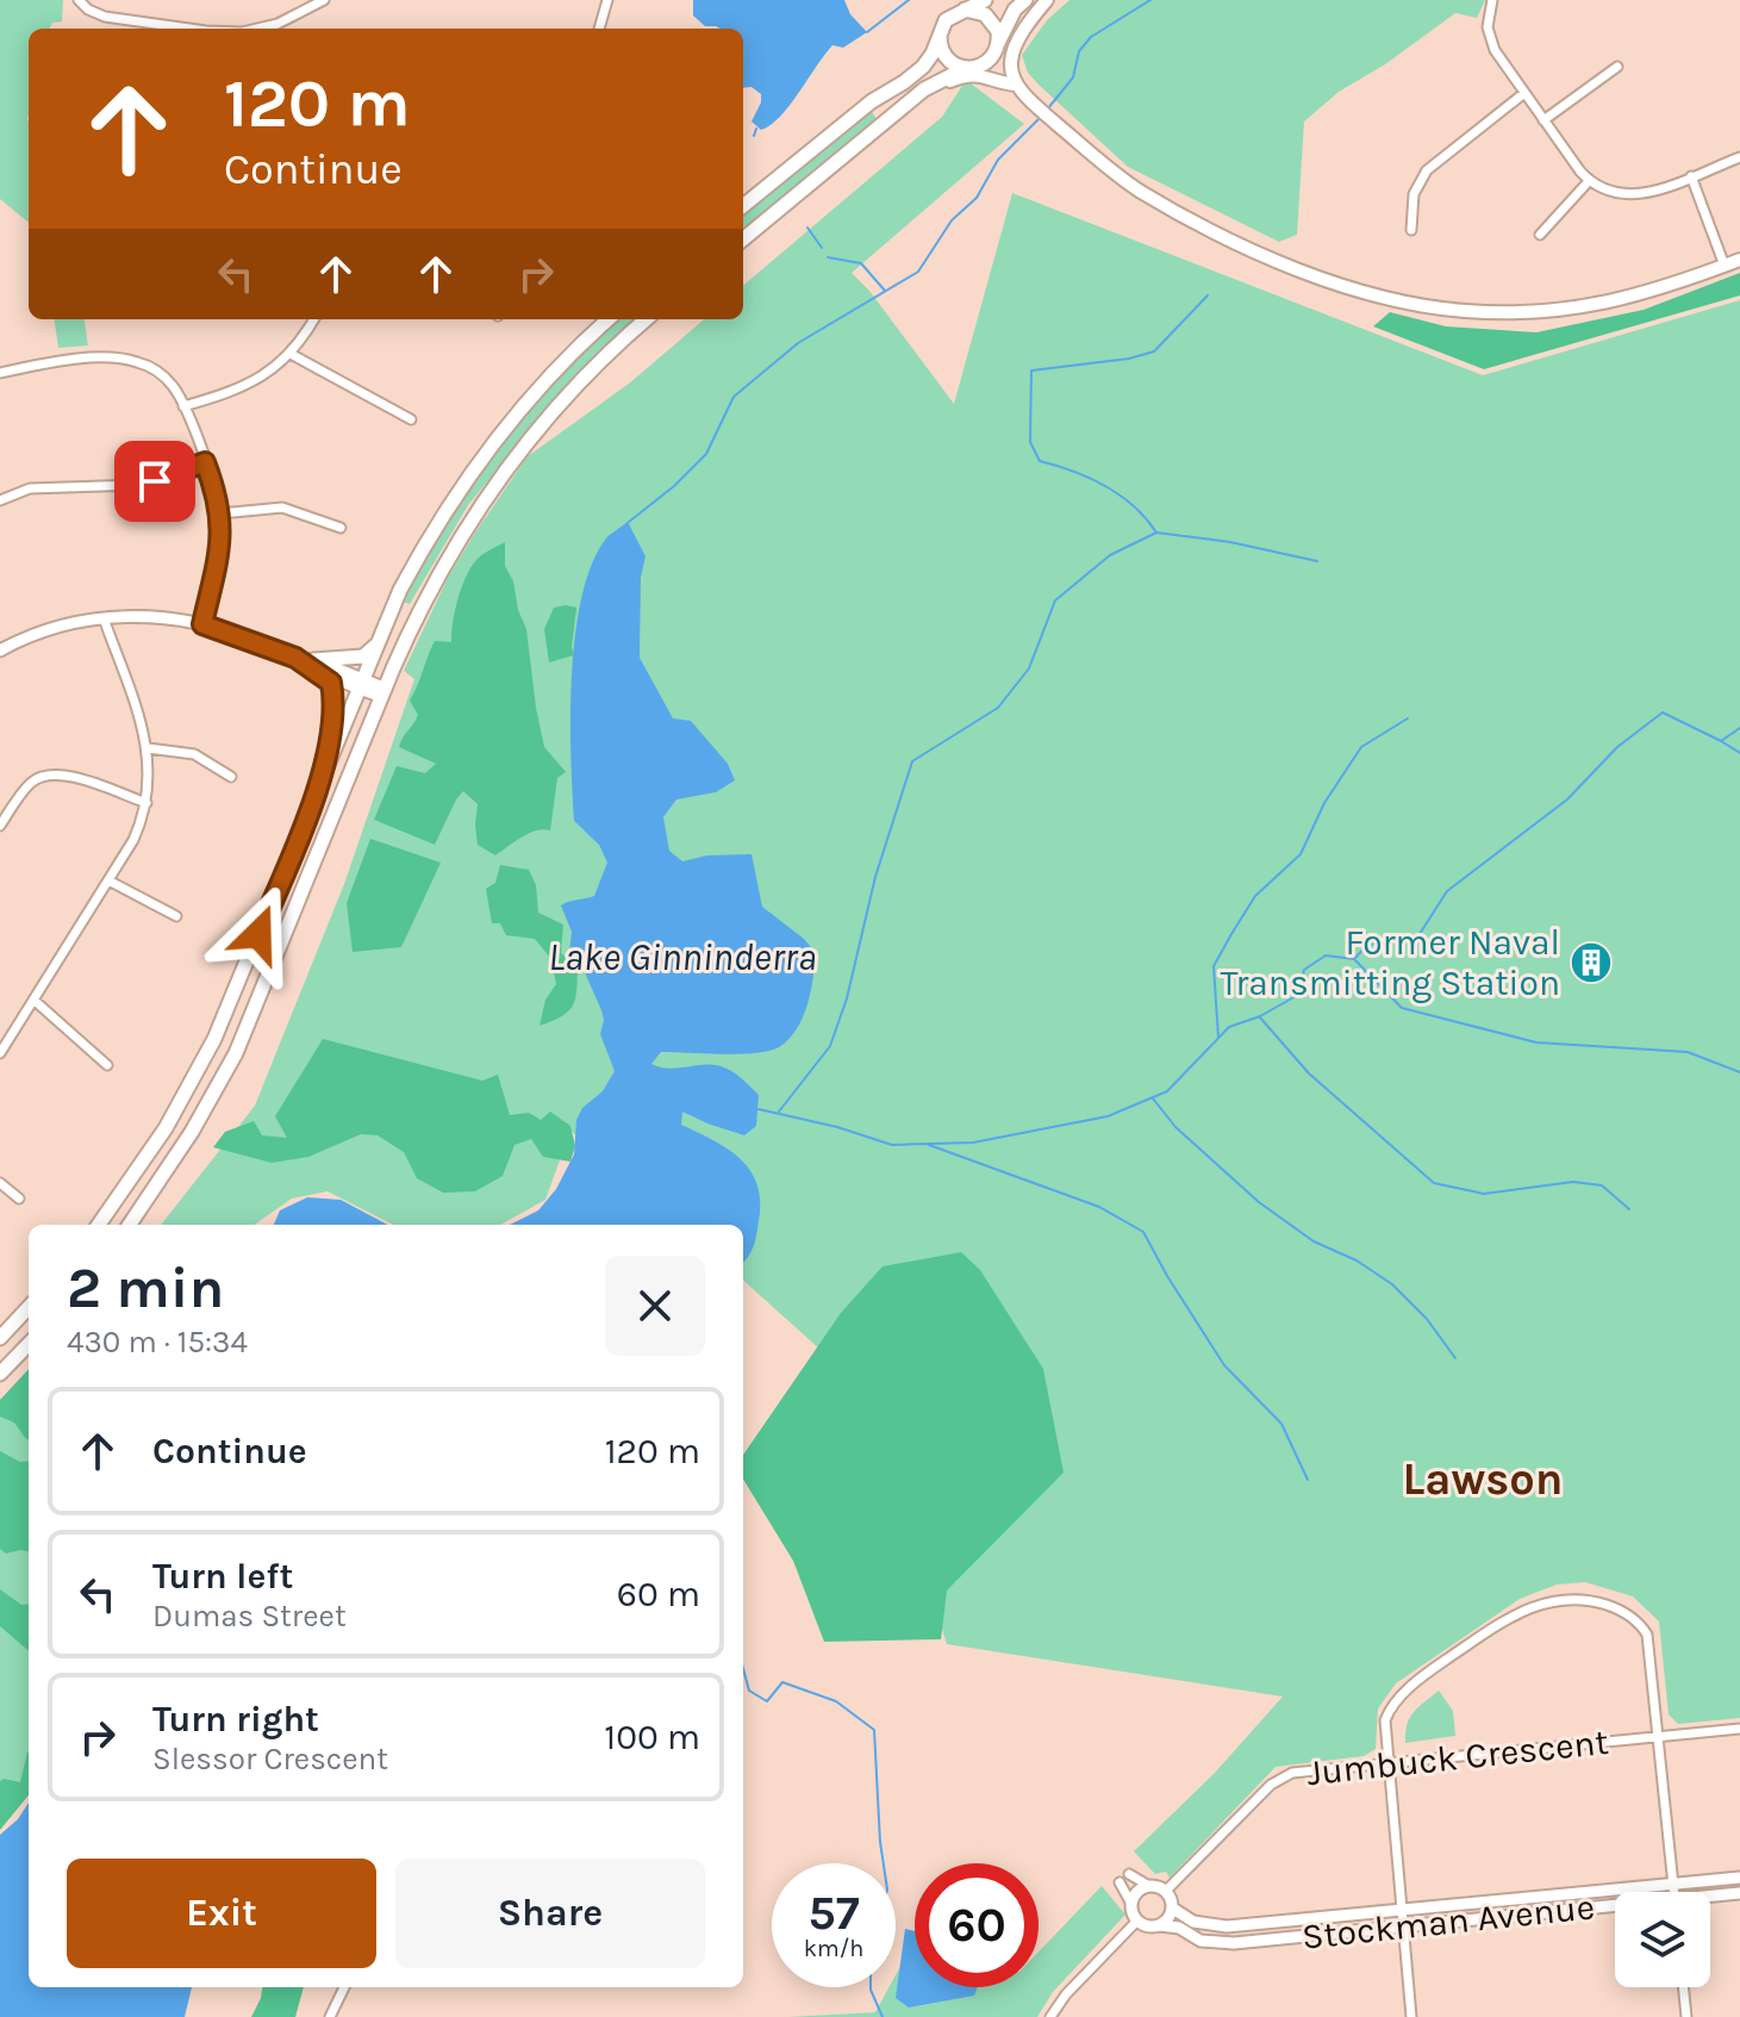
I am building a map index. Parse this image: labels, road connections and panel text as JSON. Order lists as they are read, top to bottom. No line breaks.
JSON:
{"streets":{"street":["Jumbuck Crescent","Stockman Avenue"]},"crossings":[["Jumbuck Crescent","Stockman Avenue"]],"districts":["Lawson"],"water":["Lake Ginninderra"],"places":{"building":["Former Naval Transmitting Station"]},"page":{"turn":["120 m","Continue"],"heading":["2 min","430 m · 15:34"],"list":[{"name":"Continue","value":"120 m"},{"name":"Turn left","note":"Dumas Street","value":"60 m"},{"name":"Turn right","note":"Slessor Crescent","value":"100 m"}],"buttons":["Exit","Share"],"speed":"57 km/h","limit":"60"}}
